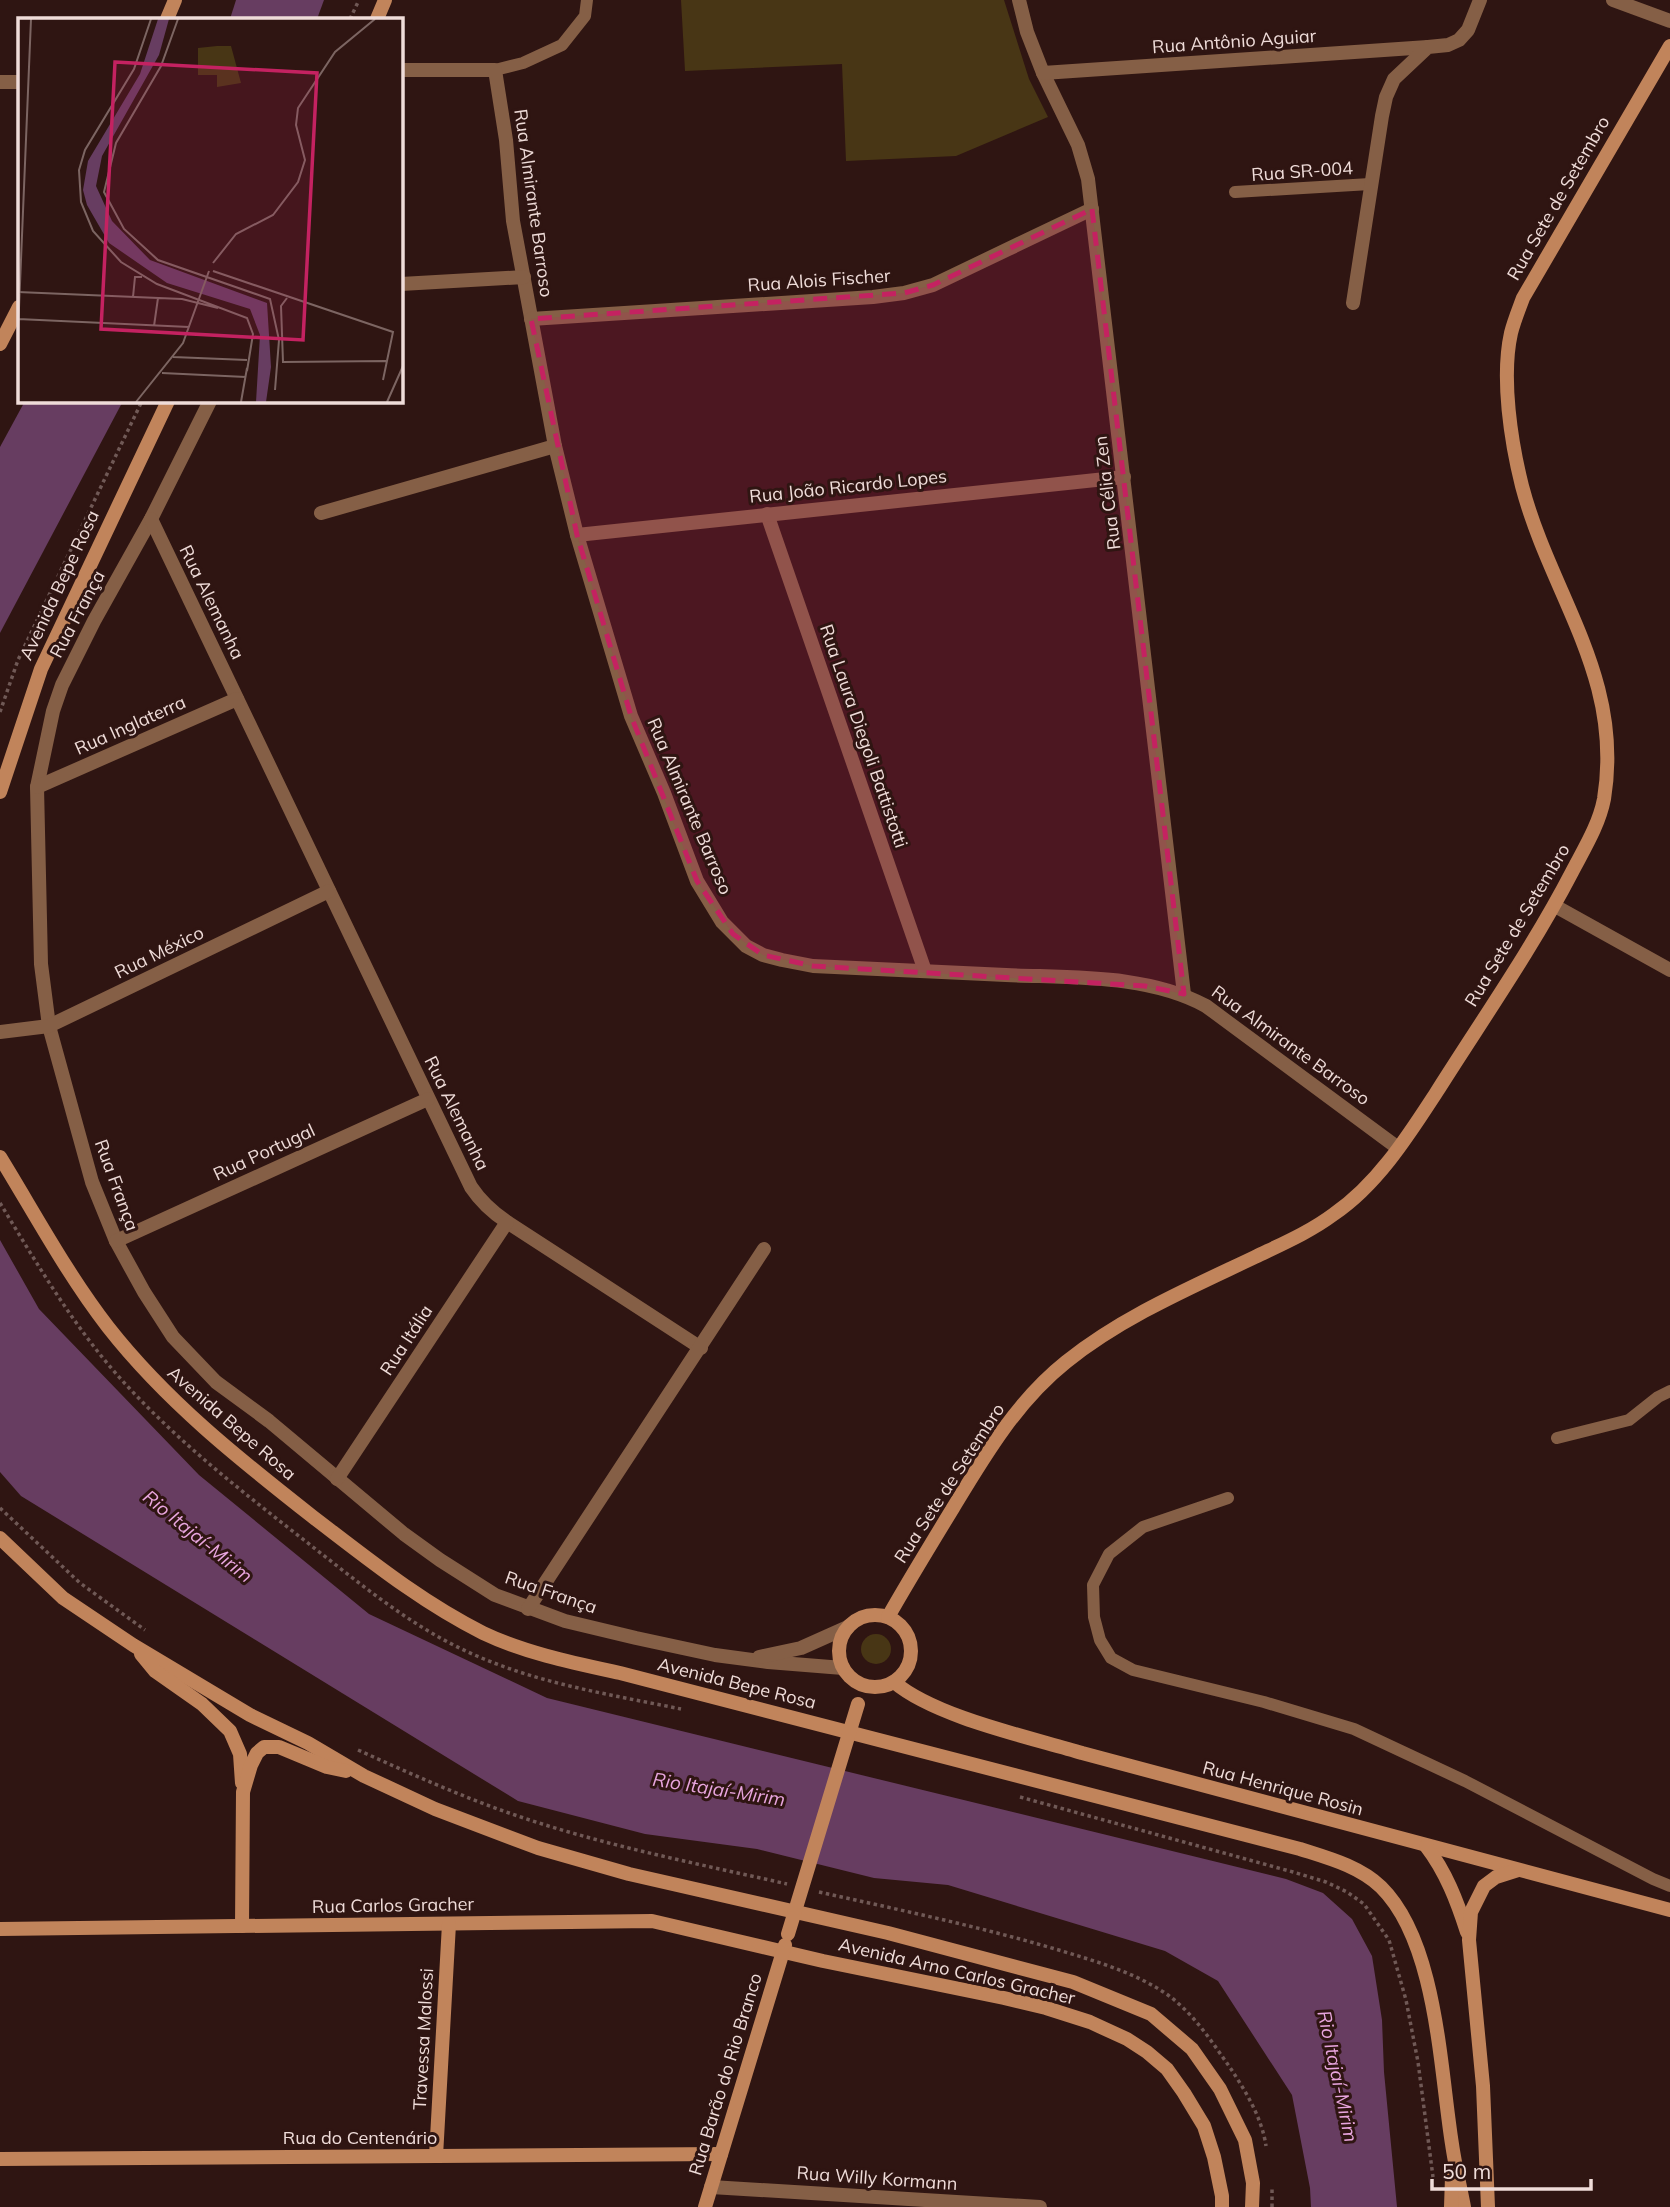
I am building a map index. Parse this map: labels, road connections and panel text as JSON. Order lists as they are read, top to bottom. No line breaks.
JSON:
{"streets":{"main road":["Rua Sete de Setembro","Avenida Bepe Rosa","Rua Henrique Rosin","Rua Carlos Gracher","Avenida Arno Carlos Gracher","Travessa Malossi","Rua Barão do Rio Branco","Rua do Centenário"],"street":["Rua Antônio Aguiar","Rua Almirante Barroso","Rua Alois Fischer","Rua João Ricardo Lopes","Rua Célia Zen","Rua Alemanha","Rua França","Rua Inglaterra","Rua Laura Diegoli Battistotti","Rua México","Rua Portugal","Rua Itália","Rua Willy Kormann"],"lane":["Rua SR-004"]},"crossings":[["Rua Antônio Aguiar","Rua Célia Zen"],["Rua Sete de Setembro","Rua Almirante Barroso"],["Rua Sete de Setembro","Rua França"],["Rua Sete de Setembro","Rua Henrique Rosin"],["Rua Sete de Setembro","Rua Barão do Rio Branco"],["Rua Almirante Barroso","Rua Alois Fischer"],["Rua Almirante Barroso","Rua João Ricardo Lopes"],["Rua Almirante Barroso","Rua Célia Zen"],["Rua Almirante Barroso","Rua Laura Diegoli Battistotti"],["Rua Alois Fischer","Rua Célia Zen"],["Rua João Ricardo Lopes","Rua Célia Zen"],["Rua João Ricardo Lopes","Rua Laura Diegoli Battistotti"],["Rua Alemanha","Rua França"],["Rua Alemanha","Rua Inglaterra"],["Rua Alemanha","Rua México"],["Rua Alemanha","Rua Portugal"],["Rua Alemanha","Rua Itália"],["Rua França","Rua Inglaterra"],["Rua França","Rua México"],["Rua França","Rua Portugal"],["Rua França","Rua Itália"],["Rua França","Rua Henrique Rosin"],["Rua França","Rua Barão do Rio Branco"],["Rua Henrique Rosin","Rua Barão do Rio Branco"],["Rua Carlos Gracher","Avenida Arno Carlos Gracher"],["Rua Carlos Gracher","Travessa Malossi"],["Rua Carlos Gracher","Rua Barão do Rio Branco"],["Avenida Arno Carlos Gracher","Rua Barão do Rio Branco"],["Travessa Malossi","Rua do Centenário"],["Rua Barão do Rio Branco","Rua do Centenário"],["Rua Barão do Rio Branco","Rua Willy Kormann"]],"water":["Rio Itajaí-Mirim"],"scale_bar":"50 m"}
